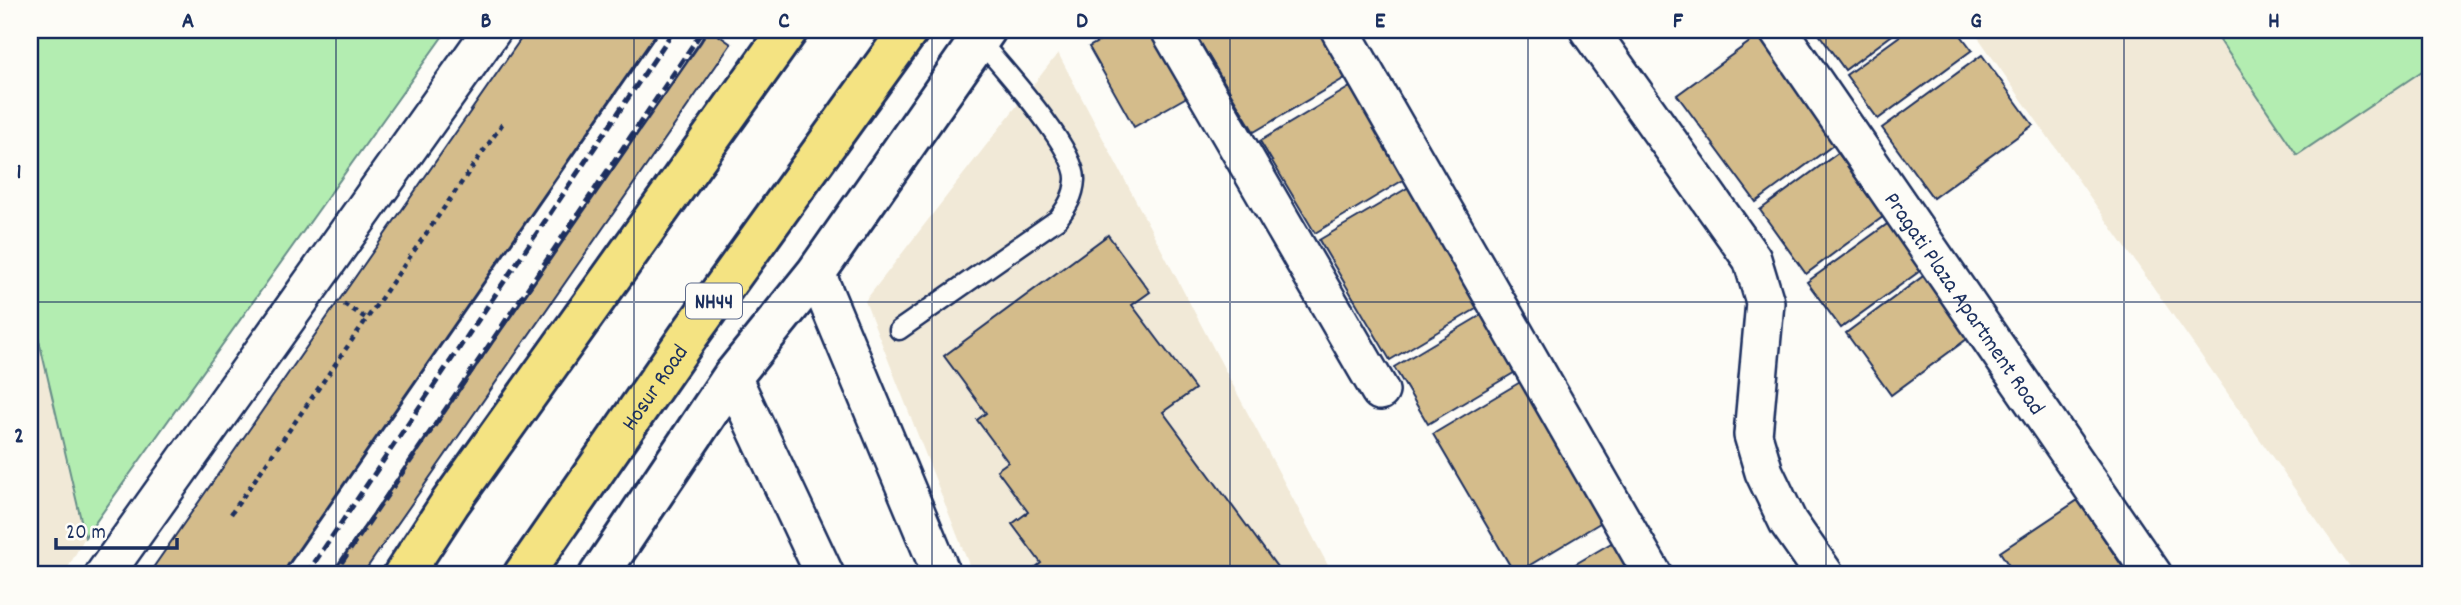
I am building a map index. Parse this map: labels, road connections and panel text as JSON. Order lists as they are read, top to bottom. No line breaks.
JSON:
{"streets":{"highway":["NH44","Hosur Road"],"street":["Pragati Plaza Apartment Road"]},"scale_bar":"20 m","grid":{"columns":["A","B","C","D","E","F","G","H"],"rows":["1","2"]}}
